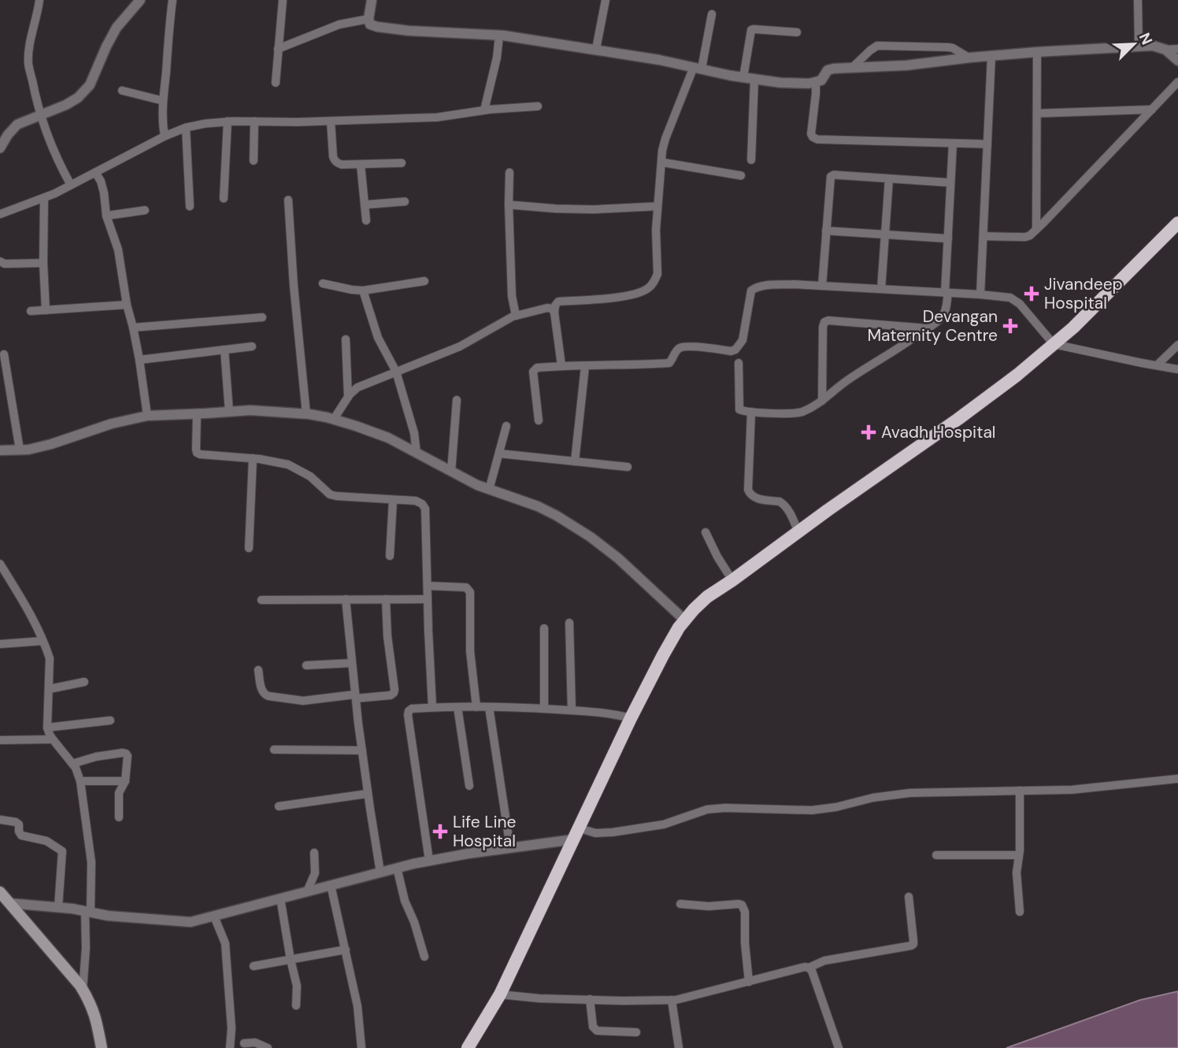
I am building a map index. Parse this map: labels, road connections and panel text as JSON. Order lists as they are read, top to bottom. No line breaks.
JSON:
{"places":{"health":["Jivandeep Hospital","Devangan Maternity Centre","Avadh Hospital","Life Line Hospital"]},"north":"top right"}
